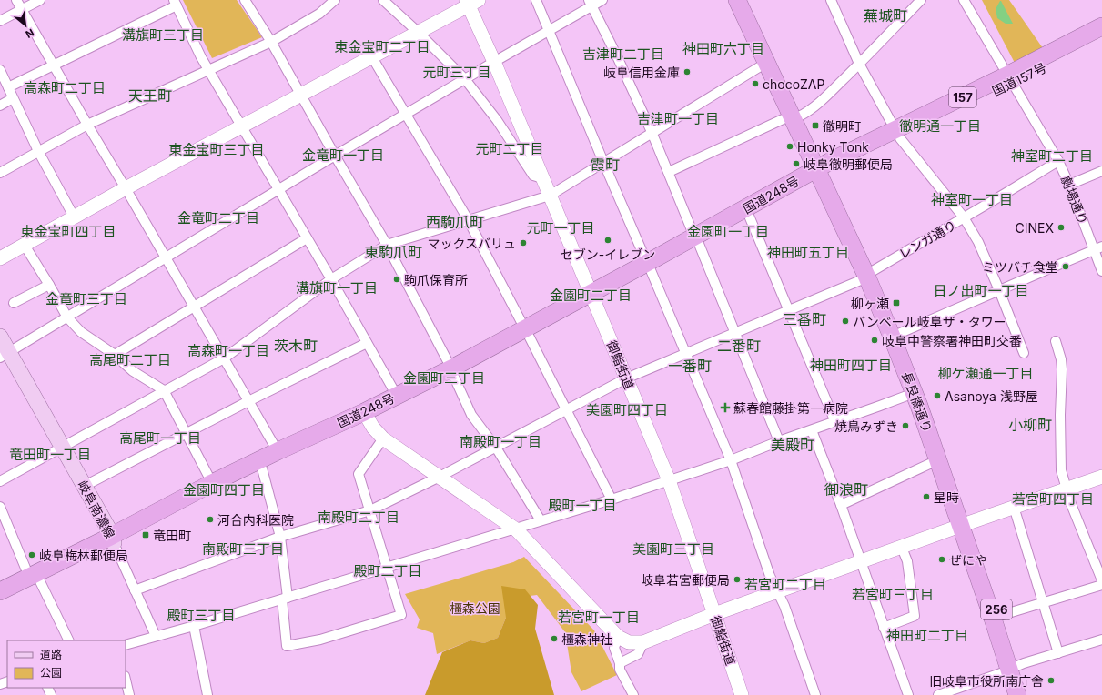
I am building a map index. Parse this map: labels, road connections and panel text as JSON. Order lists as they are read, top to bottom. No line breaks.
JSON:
{"streets":{"highway":["国道157号","157","国道248号","長良橋通り","256"],"main road":["岐阜南濃線"],"street":["劇場通り","レンガ通り","御鮨街道"]},"crossings":[["国道157号","国道248号"],["国道157号","劇場通り"],["国道157号","長良橋通り"],["国道248号","御鮨街道"],["国道248号","長良橋通り"],["国道248号","岐阜南濃線"],["劇場通り","レンガ通り"],["レンガ通り","御鮨街道"],["レンガ通り","長良橋通り"]],"districts":["蕪城町","溝旗町三丁目","東金宝町二丁目","神田町六丁目","吉津町二丁目","元町三丁目","高森町二丁目","天王町","吉津町一丁目","徹明通一丁目","元町二丁目","東金宝町三丁目","金竜町一丁目","神室町二丁目","霞町","神室町一丁目","金竜町二丁目","西駒爪町","元町一丁目","東金宝町四丁目","金園町一丁目","東駒爪町","神田町五丁目","溝旗町一丁目","日ノ出町一丁目","金園町二丁目","金竜町三丁目","三番町","茨木町","二番町","高森町一丁目","高尾町二丁目","神田町四丁目","一番町","柳ケ瀬通一丁目","金園町三丁目","美園町四丁目","小柳町","高尾町一丁目","南殿町一丁目","美殿町","竜田町一丁目","金園町四丁目","御浪町","若宮町四丁目","殿町一丁目","南殿町二丁目","南殿町三丁目","美園町三丁目","殿町二丁目","若宮町二丁目","若宮町三丁目","殿町三丁目","若宮町一丁目","神田町二丁目"],"parks":["橿森公園"],"places":{"other":["岐阜信用金庫","chocoZAP","Honky Tonk","岐阜徹明郵便局","CINEX","セブン-イレブン","マックスバリュ","ミツバチ食堂","駒爪保育所","バンベール岐阜ザ・タワー","岐阜中警察署神田町交番","Asanoya 浅野屋","焼鳥みずき","星時","河合内科医院","岐阜梅林郵便局","ぜにや","岐阜若宮郵便局","橿森神社","旧岐阜市役所南庁舎"],"transit":["徹明町","柳ヶ瀬","竜田町"],"health":["蘇春館藤掛第一病院"]},"legend":["道路","公園"],"north":"bottom right"}
